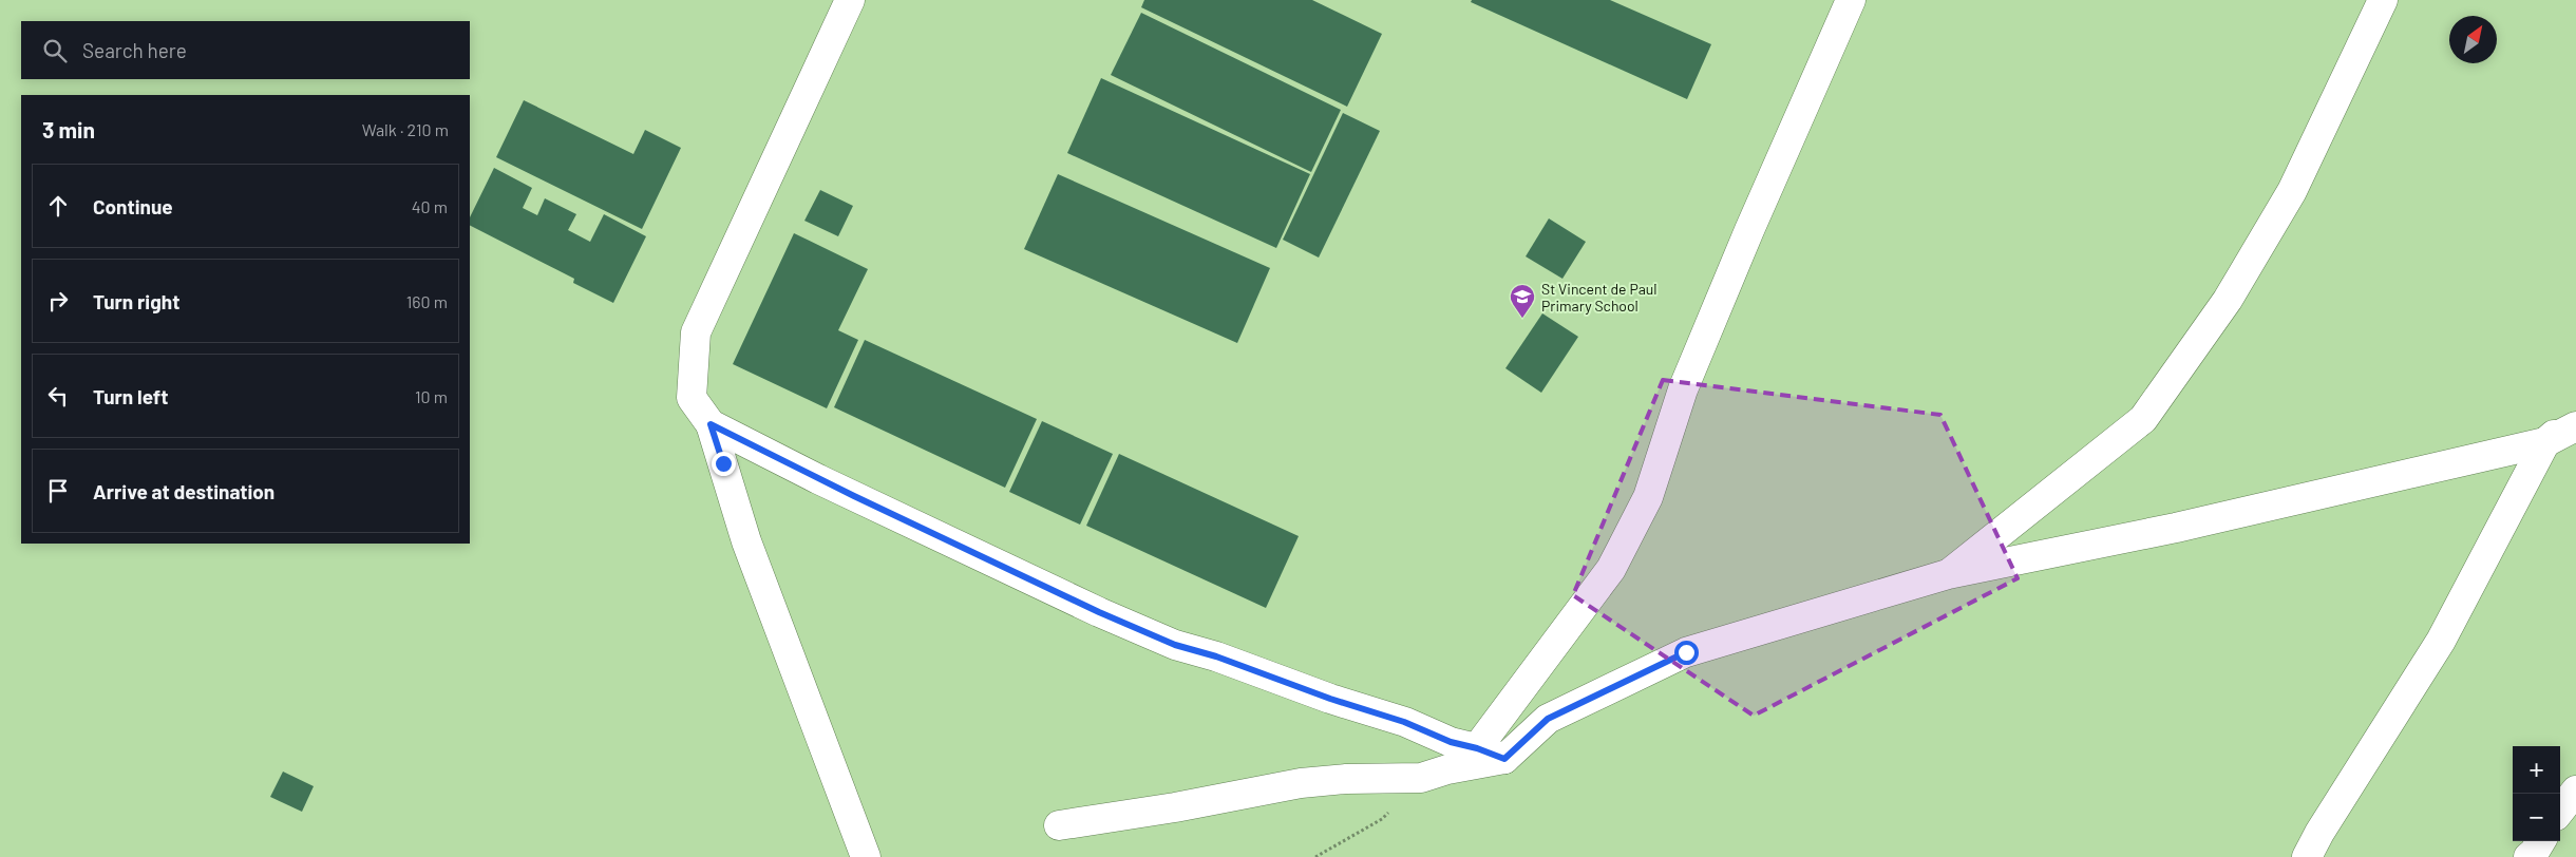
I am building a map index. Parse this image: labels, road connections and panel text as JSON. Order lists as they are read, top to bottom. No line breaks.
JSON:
{"places":{"school or university":["St Vincent de Paul Primary School"]},"north":"top right","page":{"search":"Search here","heading":["3 min","Walk · 210 m"],"list":[["Continue","40 m"],["Turn right","160 m"],["Turn left","10 m"],"Arrive at destination"],"map_buttons":["+","−"]}}
